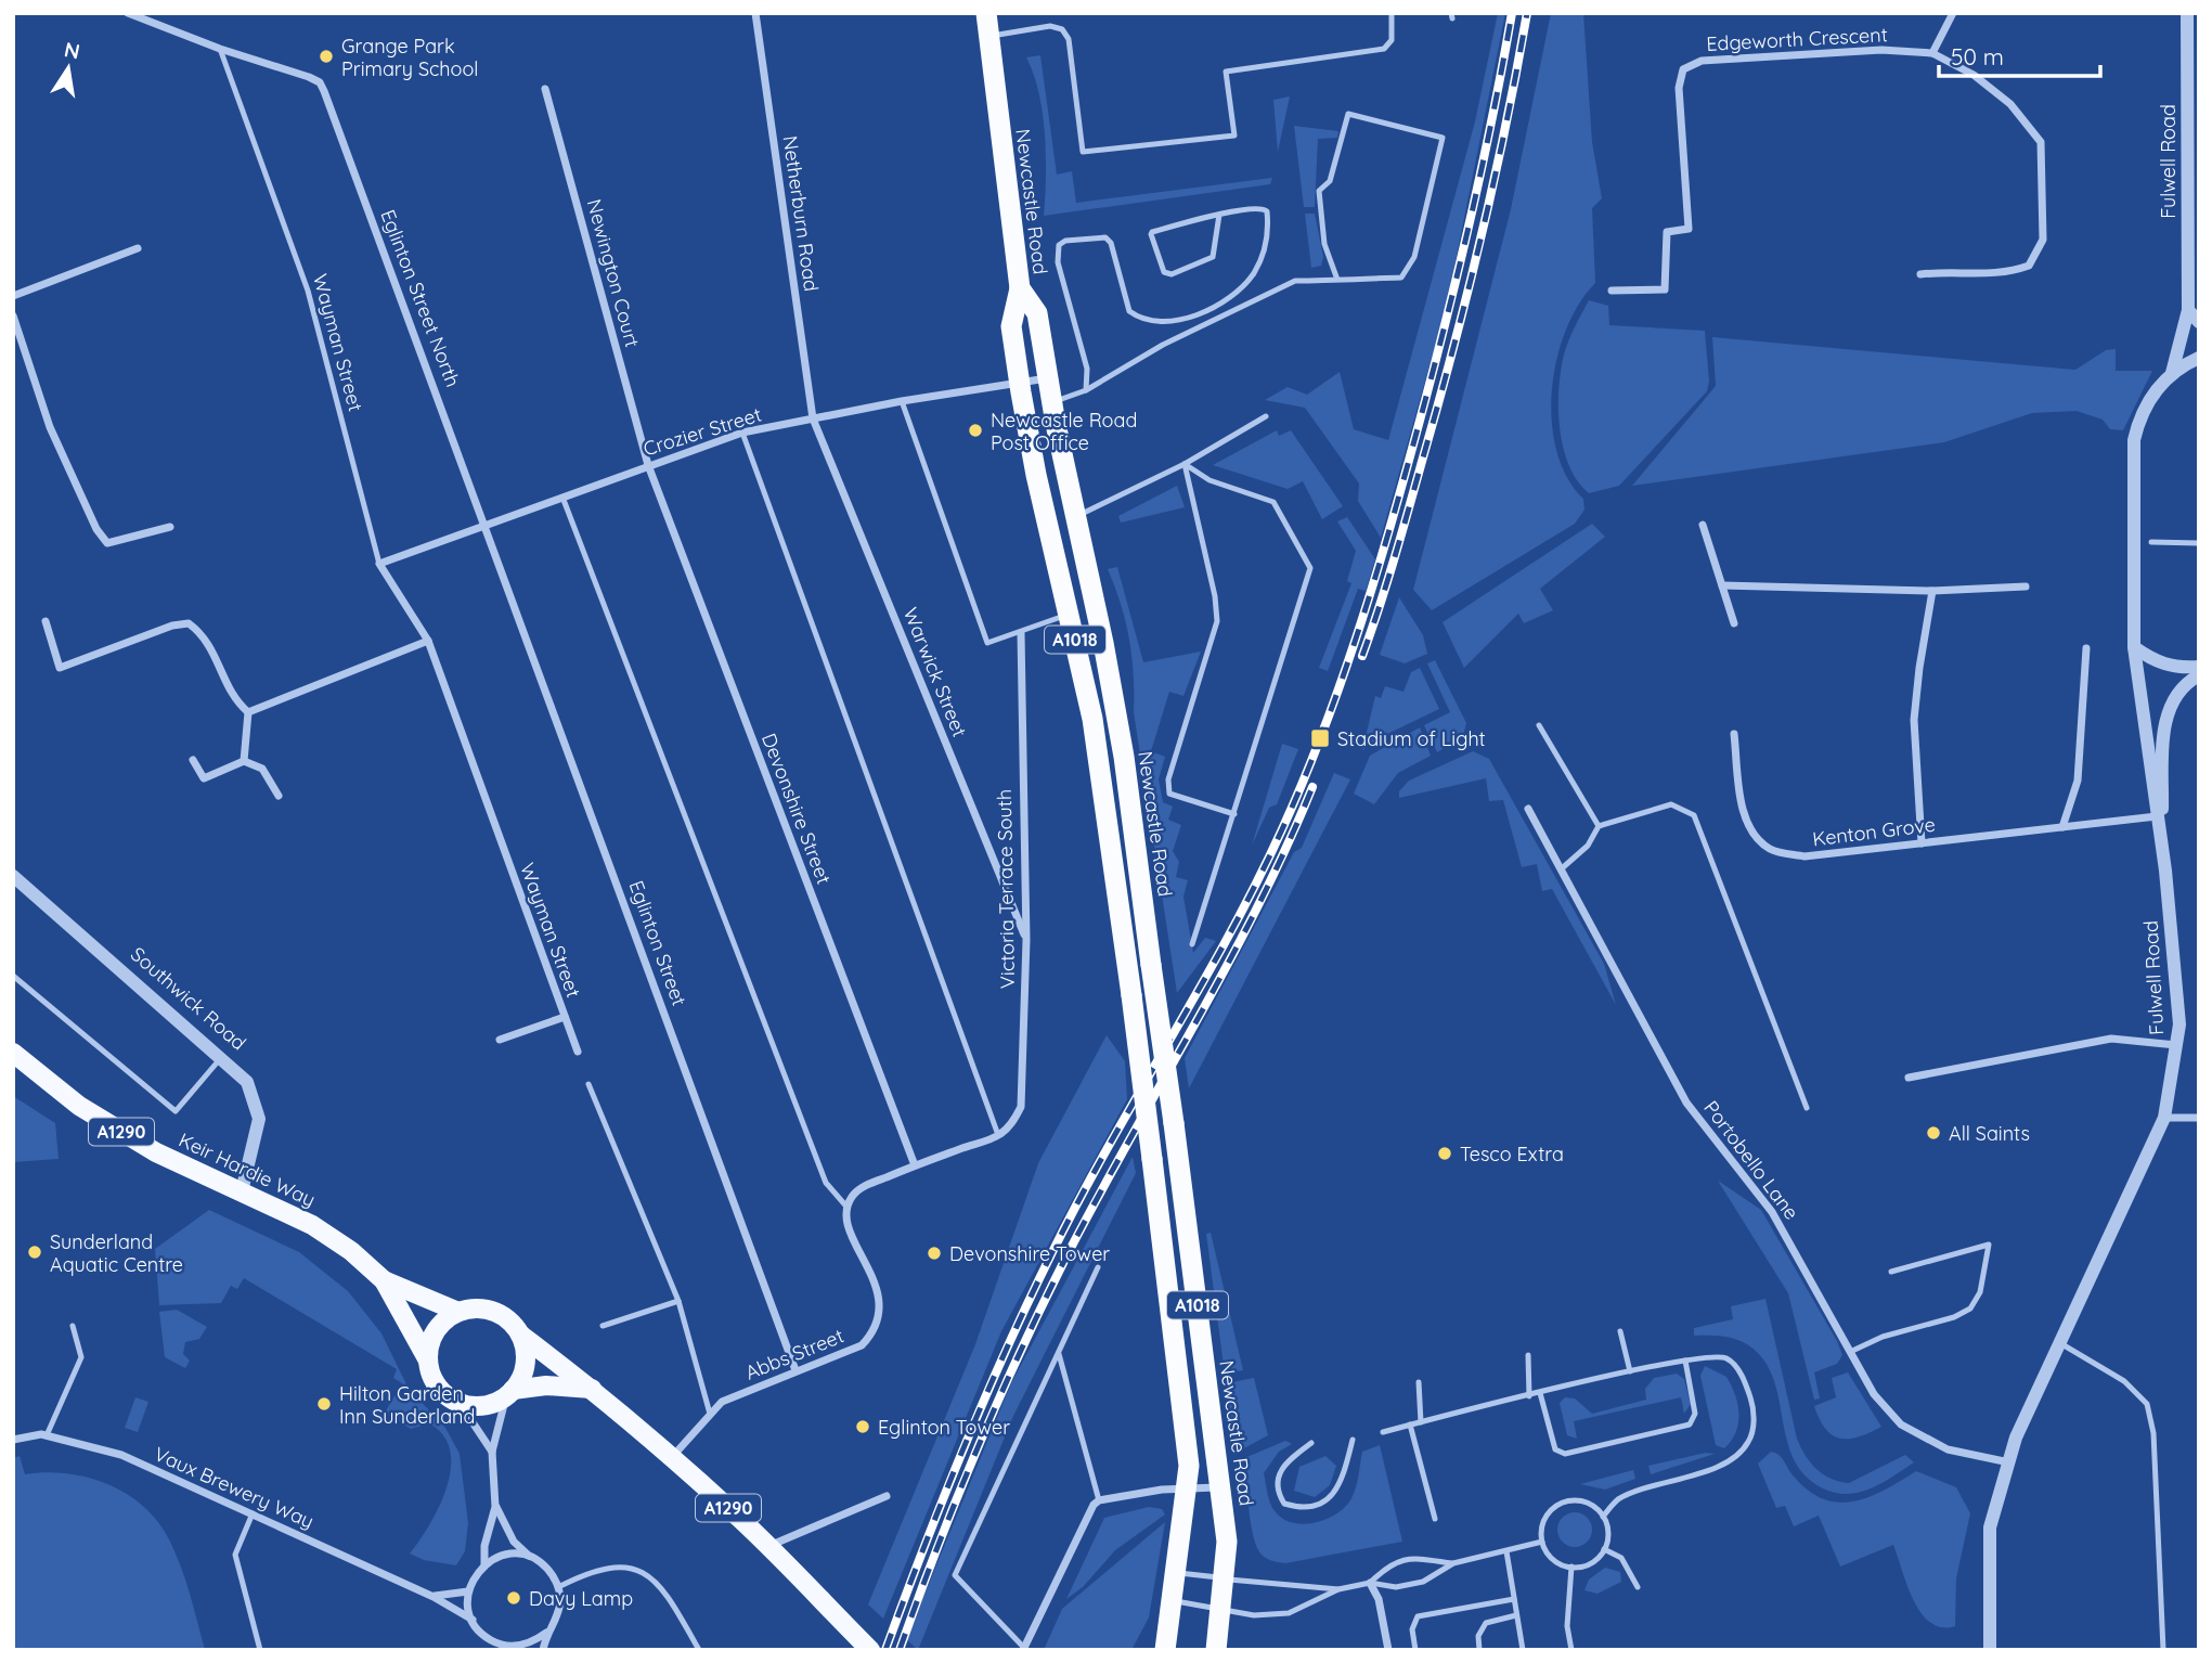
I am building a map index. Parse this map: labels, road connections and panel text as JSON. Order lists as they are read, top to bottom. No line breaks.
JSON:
{"streets":{"highway":["Newcastle Road","A1018"],"main road":["A1290","Keir Hardie Way"],"street":["Edgeworth Crescent","Fulwell Road","Netherburn Road","Newington Court","Eglinton Street North","Wayman Street","Crozier Street","Warwick Street","Devonshire Street","Kenton Grove","Victoria Terrace South","Eglinton Street","Southwick Road","Portobello Lane","Abbs Street","Vaux Brewery Way"]},"crossings":[["Fulwell Road","Kenton Grove"],["Fulwell Road","Portobello Lane"],["Newcastle Road","Crozier Street"],["Newcastle Road","A1018"],["Netherburn Road","Crozier Street"],["Netherburn Road","Warwick Street"],["Newington Court","Crozier Street"],["Newington Court","Devonshire Street"],["Eglinton Street North","Wayman Street"],["Eglinton Street North","Crozier Street"],["Eglinton Street North","Eglinton Street"],["Wayman Street","Crozier Street"],["Crozier Street","A1018"],["Crozier Street","Warwick Street"],["Crozier Street","Devonshire Street"],["Crozier Street","Eglinton Street"],["Warwick Street","Victoria Terrace South"],["Eglinton Street","Abbs Street"],["Southwick Road","Keir Hardie Way"],["A1290","Keir Hardie Way"],["A1290","Abbs Street"]],"places":{"other":["Grange Park Primary School","Newcastle Road Post Office","All Saints","Tesco Extra","Sunderland Aquatic Centre","Devonshire Tower","Hilton Garden Inn Sunderland","Eglinton Tower","Davy Lamp"],"transit":["Stadium of Light"]},"scale_bar":"50 m","north":"top"}
